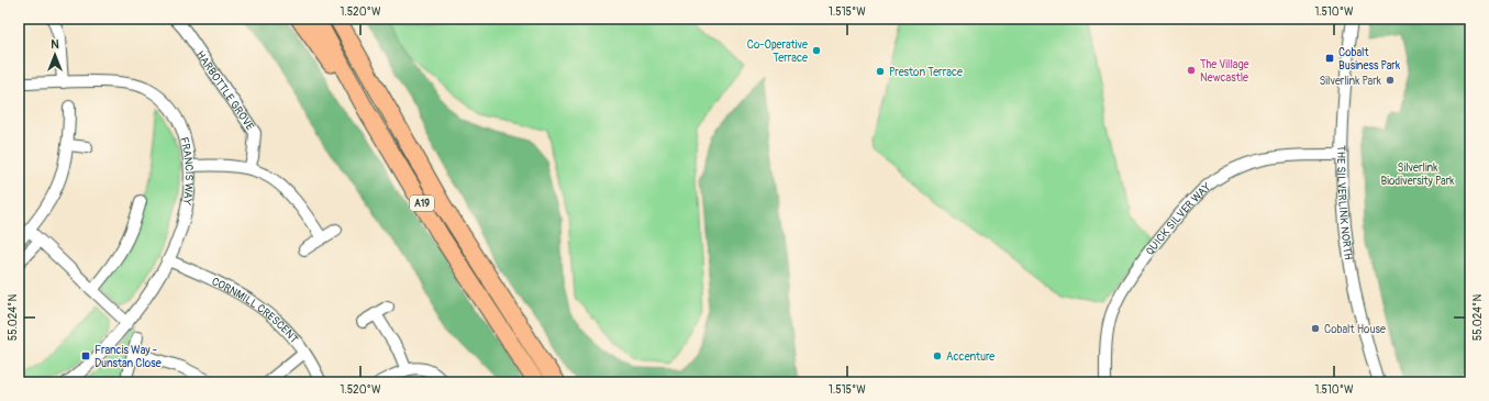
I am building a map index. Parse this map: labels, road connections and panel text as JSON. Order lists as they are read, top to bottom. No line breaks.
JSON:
{"streets":{"highway":["A19"],"street":["HARBOTTLE GROVE","FRANCIS WAY","THE SILVERLINK NORTH","QUICK SILVER WAY","CORNMILL CRESCENT"]},"crossings":[["FRANCIS WAY","CORNMILL CRESCENT"],["THE SILVERLINK NORTH","QUICK SILVER WAY"]],"parks":["Silverlink Biodiversity Park"],"places":{"other":["Co-Operative Terrace","The Village Newcastle","Preston Terrace","Silverlink Park","Cobalt House","Accenture"],"transit":["Cobalt Business Park","Francis Way - Dunstan Close"]},"north":"top","coordinates":["1.520°W","1.515°W","1.510°W","55.024°N"]}
